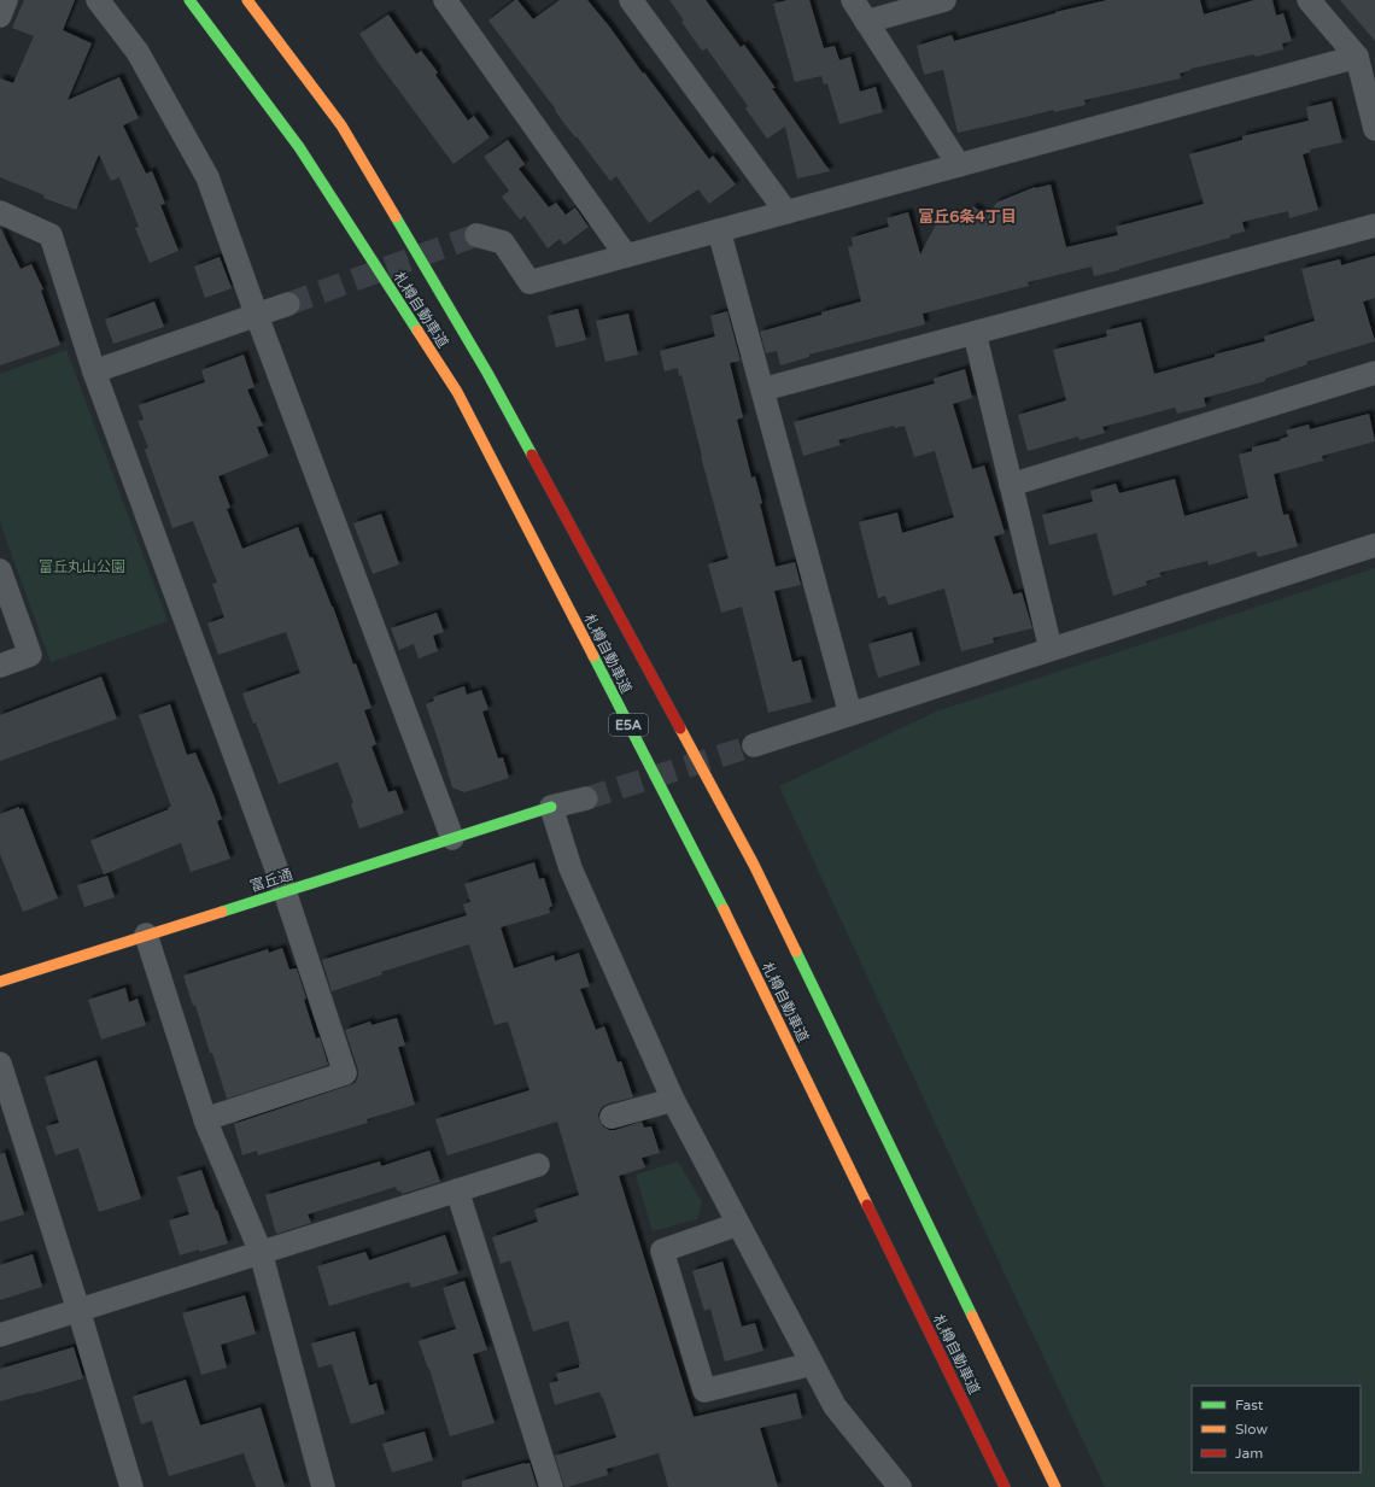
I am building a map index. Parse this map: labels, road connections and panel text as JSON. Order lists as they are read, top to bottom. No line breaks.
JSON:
{"streets":{"main road":["札樽自動車道","E5A","富丘通"]},"districts":["富丘6条4丁目"],"parks":["富丘丸山公園"],"legend":["Fast","Slow","Jam"]}
